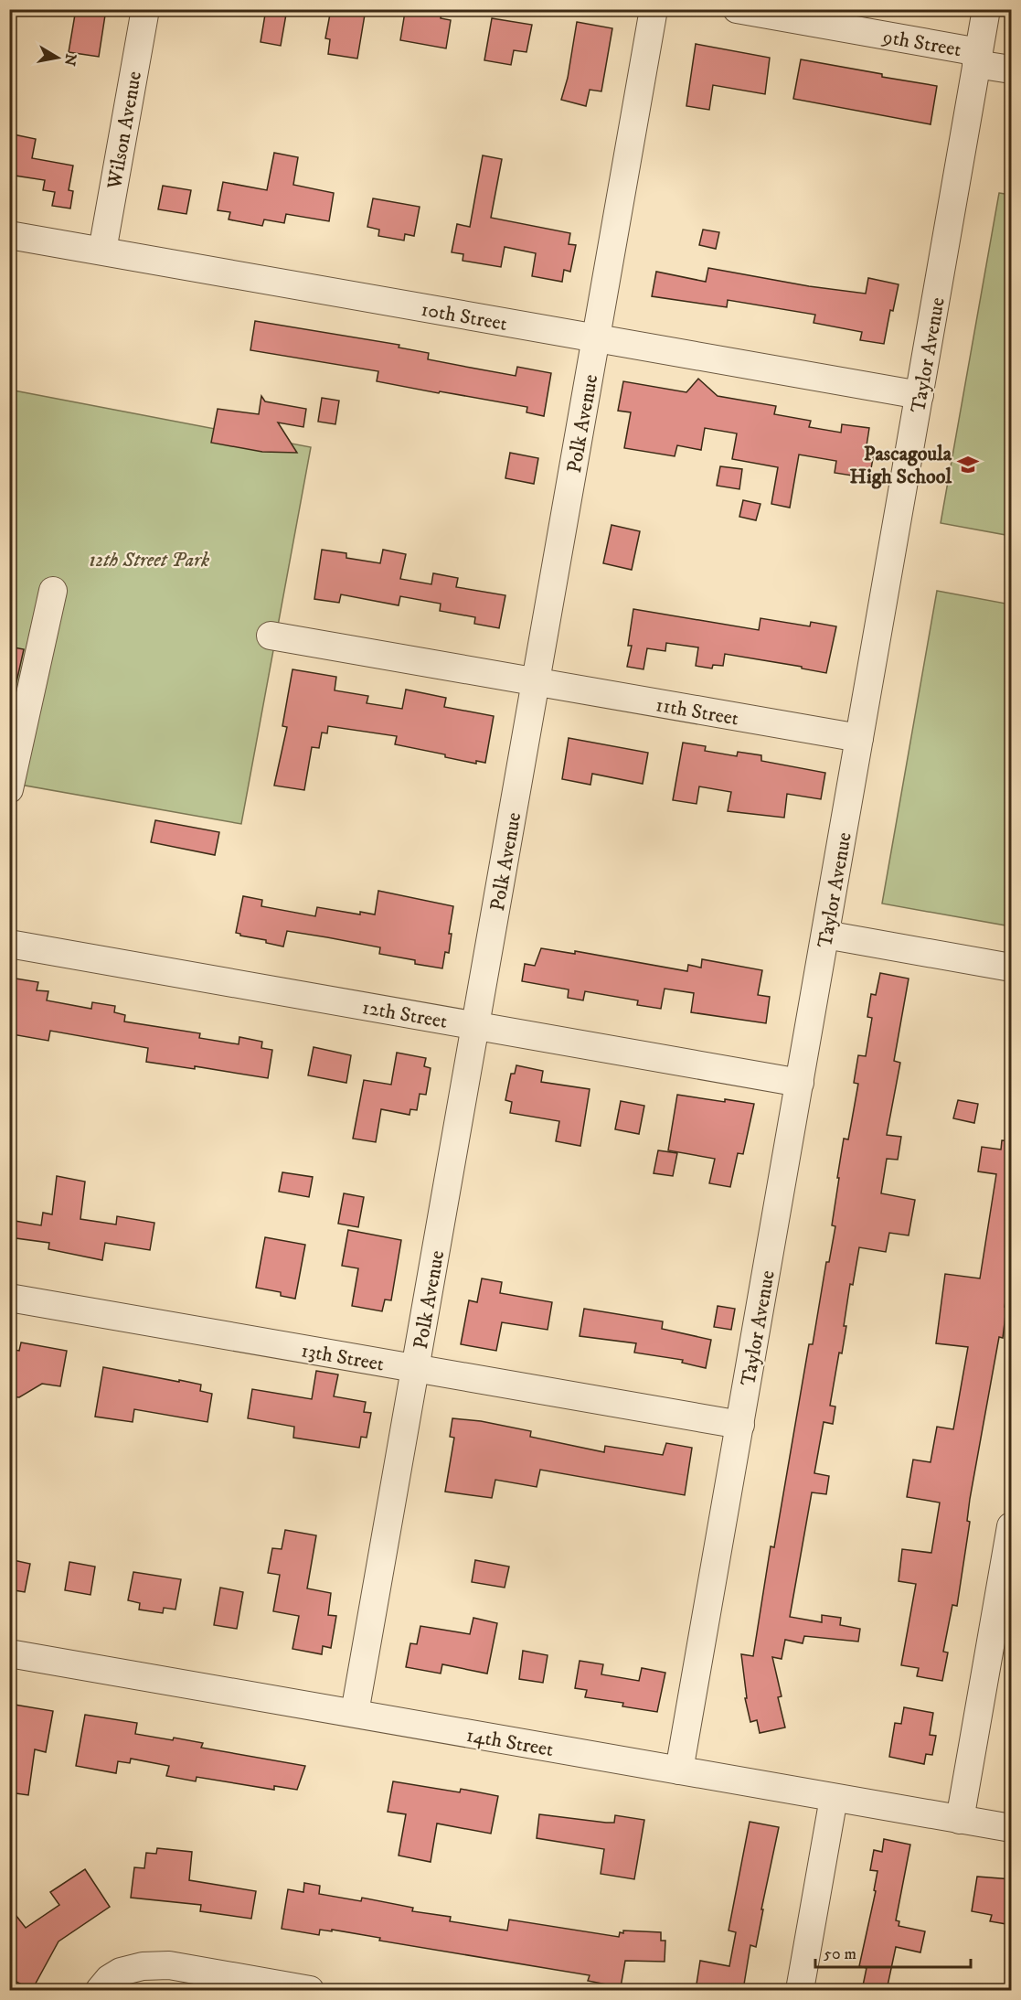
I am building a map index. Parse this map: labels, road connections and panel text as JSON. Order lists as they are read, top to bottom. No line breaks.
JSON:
{"streets":{"street":["9th Street","Wilson Avenue","10th Street","Taylor Avenue","Polk Avenue","11th Street","12th Street","13th Street","14th Street"]},"crossings":[["9th Street","Taylor Avenue"],["Wilson Avenue","10th Street"],["10th Street","Taylor Avenue"],["10th Street","Polk Avenue"],["Taylor Avenue","11th Street"],["Taylor Avenue","12th Street"],["Taylor Avenue","13th Street"],["Taylor Avenue","14th Street"],["Polk Avenue","11th Street"],["Polk Avenue","12th Street"],["Polk Avenue","13th Street"],["Polk Avenue","14th Street"]],"parks":["12th Street Park"],"places":{"school or university":["Pascagoula High School"]},"scale_bar":"50 m","north":"right"}
